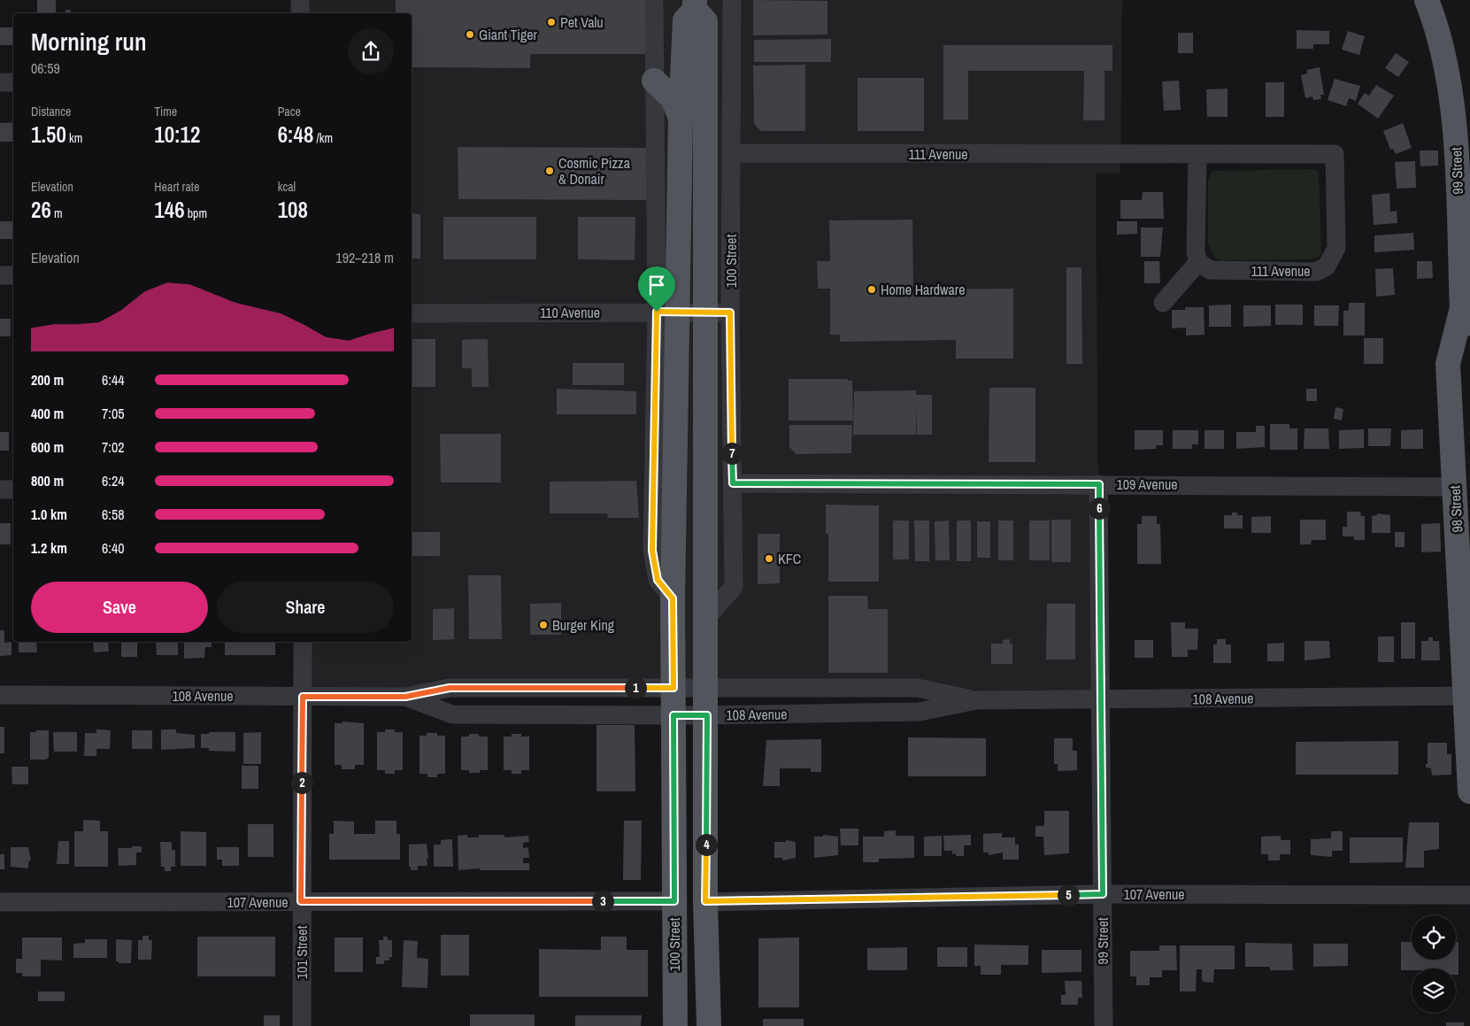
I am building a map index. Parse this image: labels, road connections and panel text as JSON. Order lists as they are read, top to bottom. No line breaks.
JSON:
{"streets":{"main road":["99 Street","100 Street","98 Street"],"street":["111 Avenue","110 Avenue","109 Avenue","108 Avenue","107 Avenue","101 Street"]},"crossings":[["111 Avenue","100 Street"],["99 Street","109 Avenue"],["99 Street","98 Street"],["99 Street","108 Avenue"],["99 Street","107 Avenue"],["100 Street","110 Avenue"],["100 Street","109 Avenue"],["100 Street","108 Avenue"],["100 Street","107 Avenue"],["109 Avenue","98 Street"],["98 Street","108 Avenue"],["108 Avenue","101 Street"],["107 Avenue","101 Street"]],"places":["Pet Valu","Giant Tiger","Cosmic Pizza & Donair","Home Hardware","KFC","Burger King"],"page":{"heading":["Morning run","06:59"],"stats":[["Distance","1.50 km"],["Time","10:12"],["Pace","6:48 /km"],["Elevation","26 m"],["Heart rate","146 bpm"],["kcal","108"]],"chart":["Elevation","192–218 m"],"list":[{"name":"200 m","note":"6:44"},{"name":"400 m","note":"7:05"},{"name":"600 m","note":"7:02"},{"name":"800 m","note":"6:24"},{"name":"1.0 km","note":"6:58"},{"name":"1.2 km","note":"6:40"}],"pins":["7","6","1","2","4","5","3"],"buttons":["Save","Share"]}}
